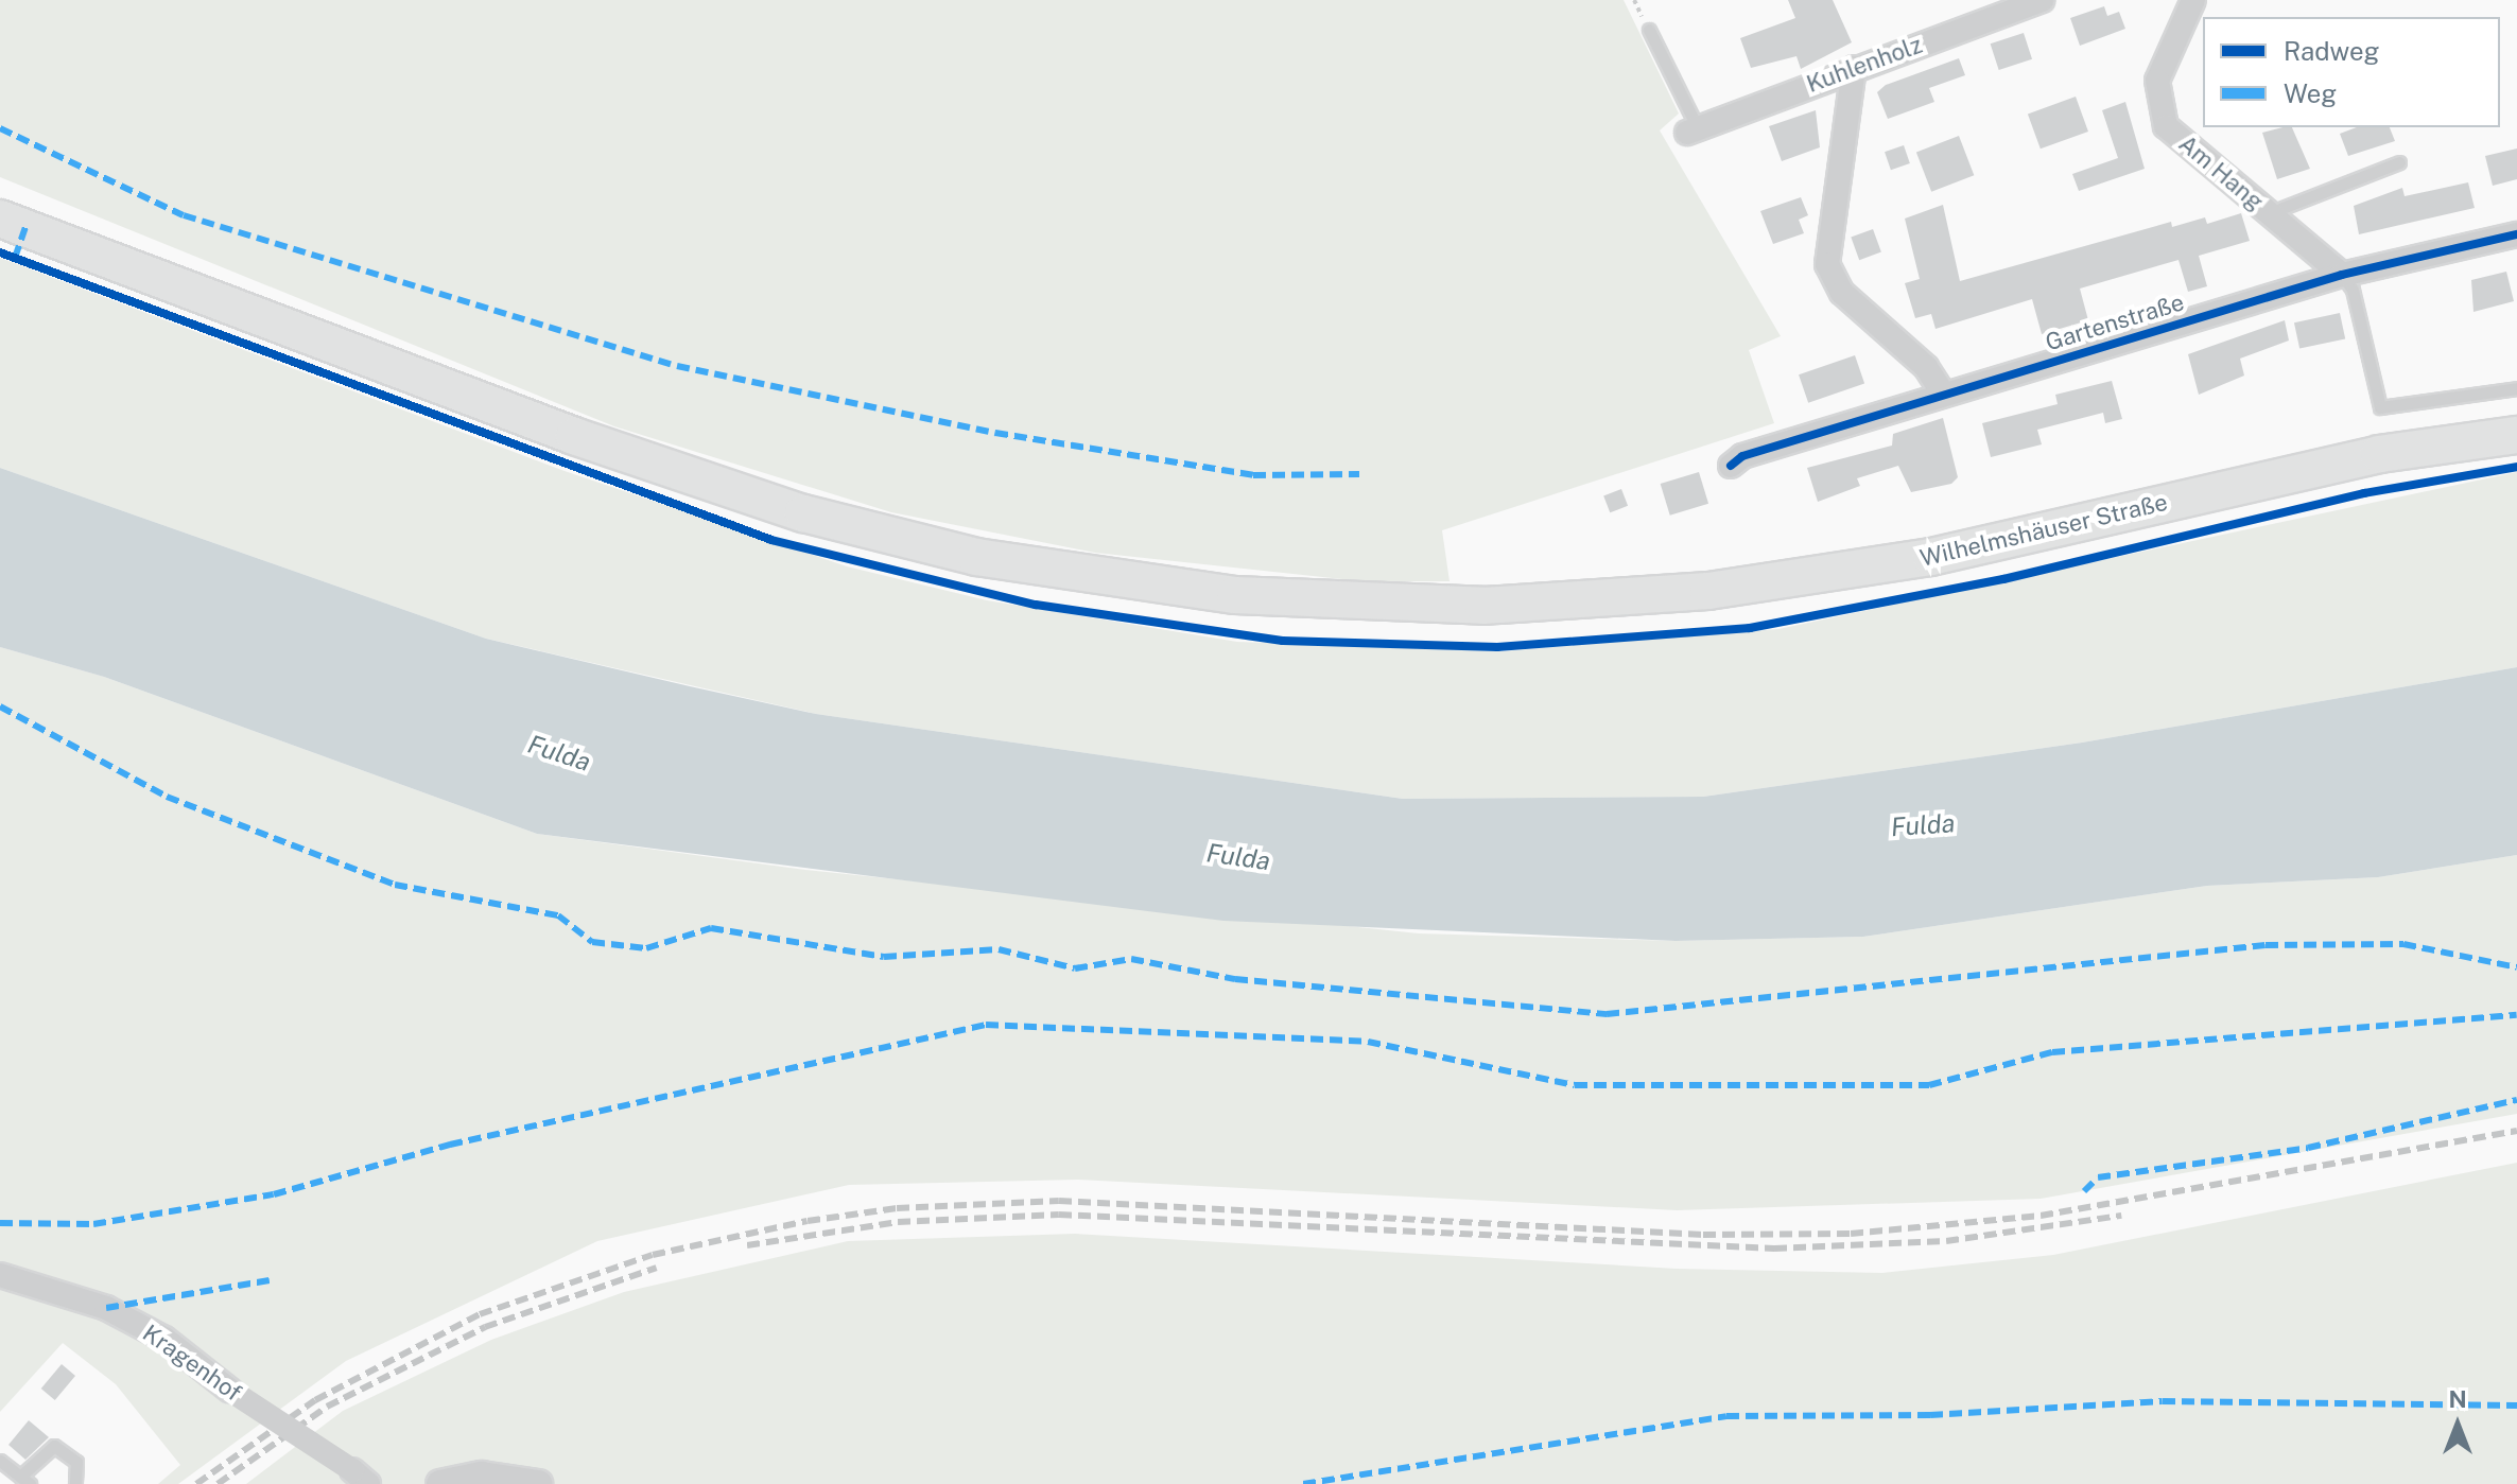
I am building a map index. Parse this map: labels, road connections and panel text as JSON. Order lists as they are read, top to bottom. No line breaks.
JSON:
{"streets":{"main road":["Wilhelmshäuser Straße"],"street":["Kuhlenholz","Am Hang","Gartenstraße","Kragenhof"]},"crossings":[["Am Hang","Gartenstraße"]],"water":["Fulda"],"legend":["Radweg","Weg"],"north":"top"}
